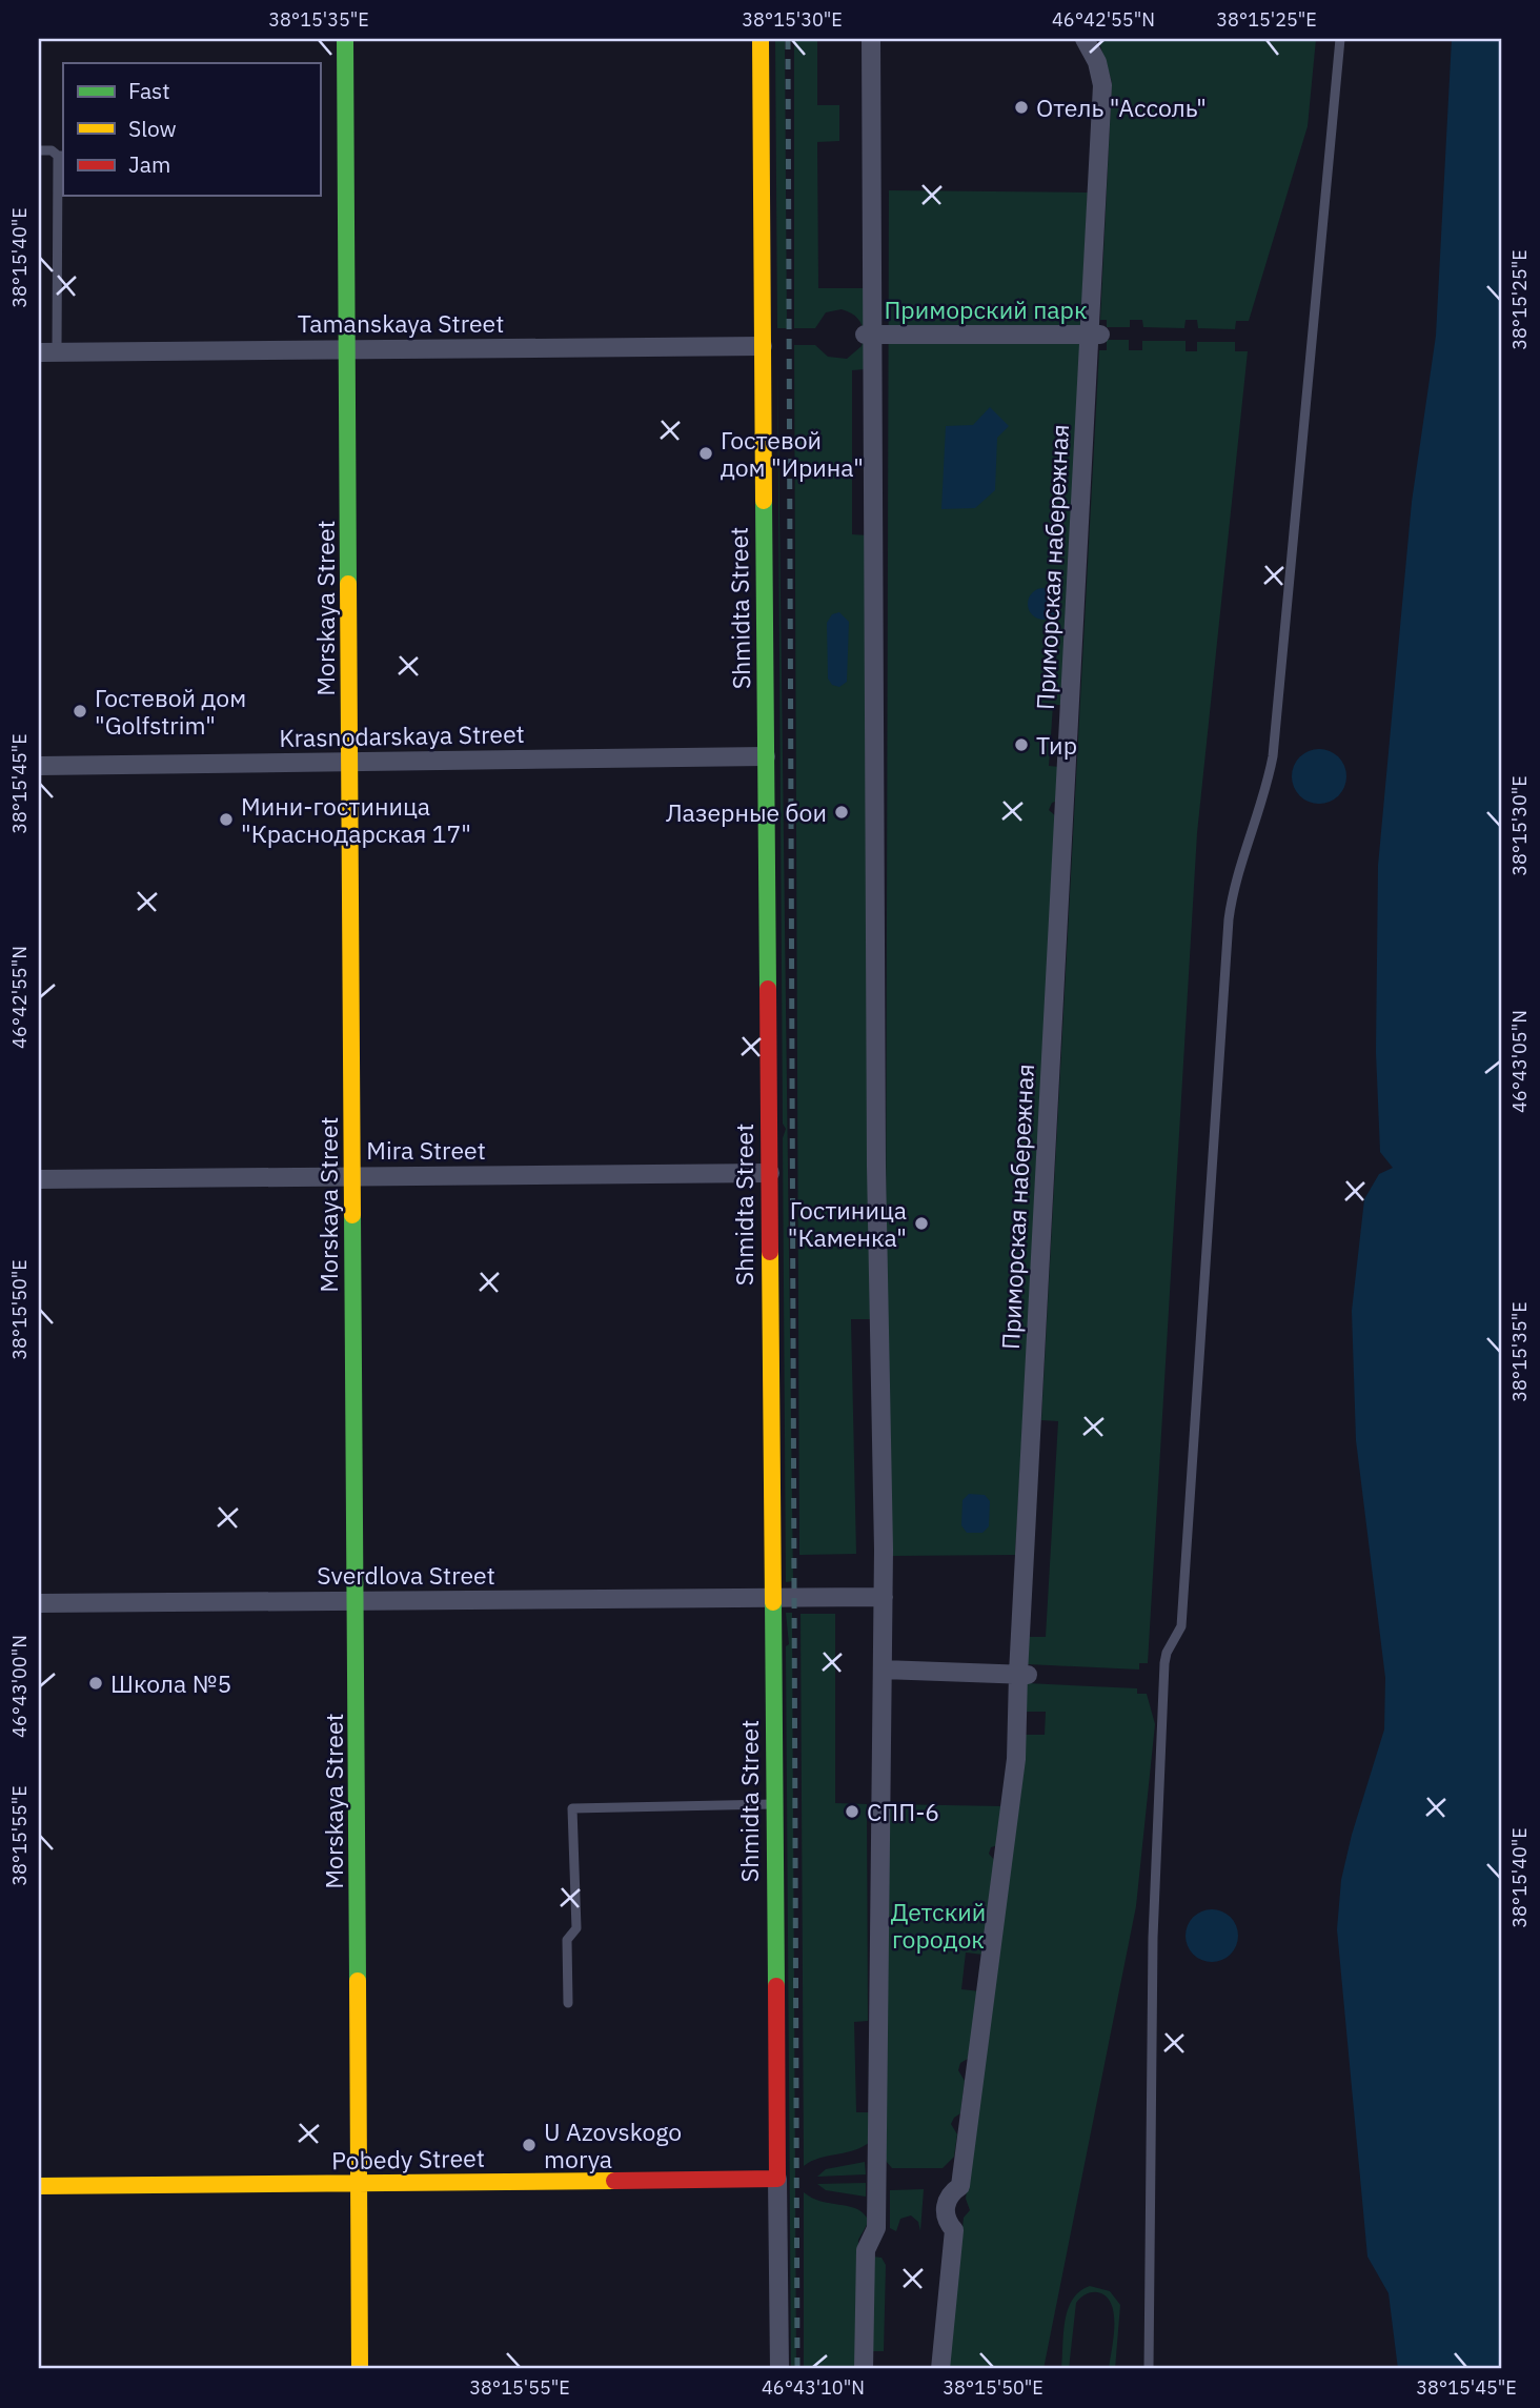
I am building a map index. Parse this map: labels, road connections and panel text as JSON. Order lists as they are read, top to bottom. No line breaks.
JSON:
{"streets":{"street":["Tamanskaya Street","Приморская набережная","Morskaya Street","Shmidta Street","Krasnodarskaya Street","Mira Street","Sverdlova Street","Pobedy Street"]},"crossings":[["Tamanskaya Street","Morskaya Street"],["Tamanskaya Street","Shmidta Street"],["Morskaya Street","Krasnodarskaya Street"],["Morskaya Street","Mira Street"],["Morskaya Street","Sverdlova Street"],["Morskaya Street","Pobedy Street"],["Shmidta Street","Krasnodarskaya Street"],["Shmidta Street","Mira Street"],["Shmidta Street","Sverdlova Street"],["Shmidta Street","Pobedy Street"]],"parks":["Приморский парк","Детский городок"],"places":["Отель \"Ассоль\"","Гостевой дом \"Ирина\"","Гостевой дом \"Golfstrim\"","Тир","Лазерные бои","Мини-гостиница \"Краснодарская 17\"","Гостиница \"Каменка\"","Школа №5","СПП-6","U Azovskogo morya"],"legend":["Fast","Slow","Jam"],"coordinates":["38°15'35\"E","38°15'30\"E","46°42'55\"N","38°15'25\"E","38°15'40\"E","38°15'45\"E","46°43'05\"N","38°15'50\"E","46°43'00\"N","38°15'55\"E","46°43'10\"N"]}
